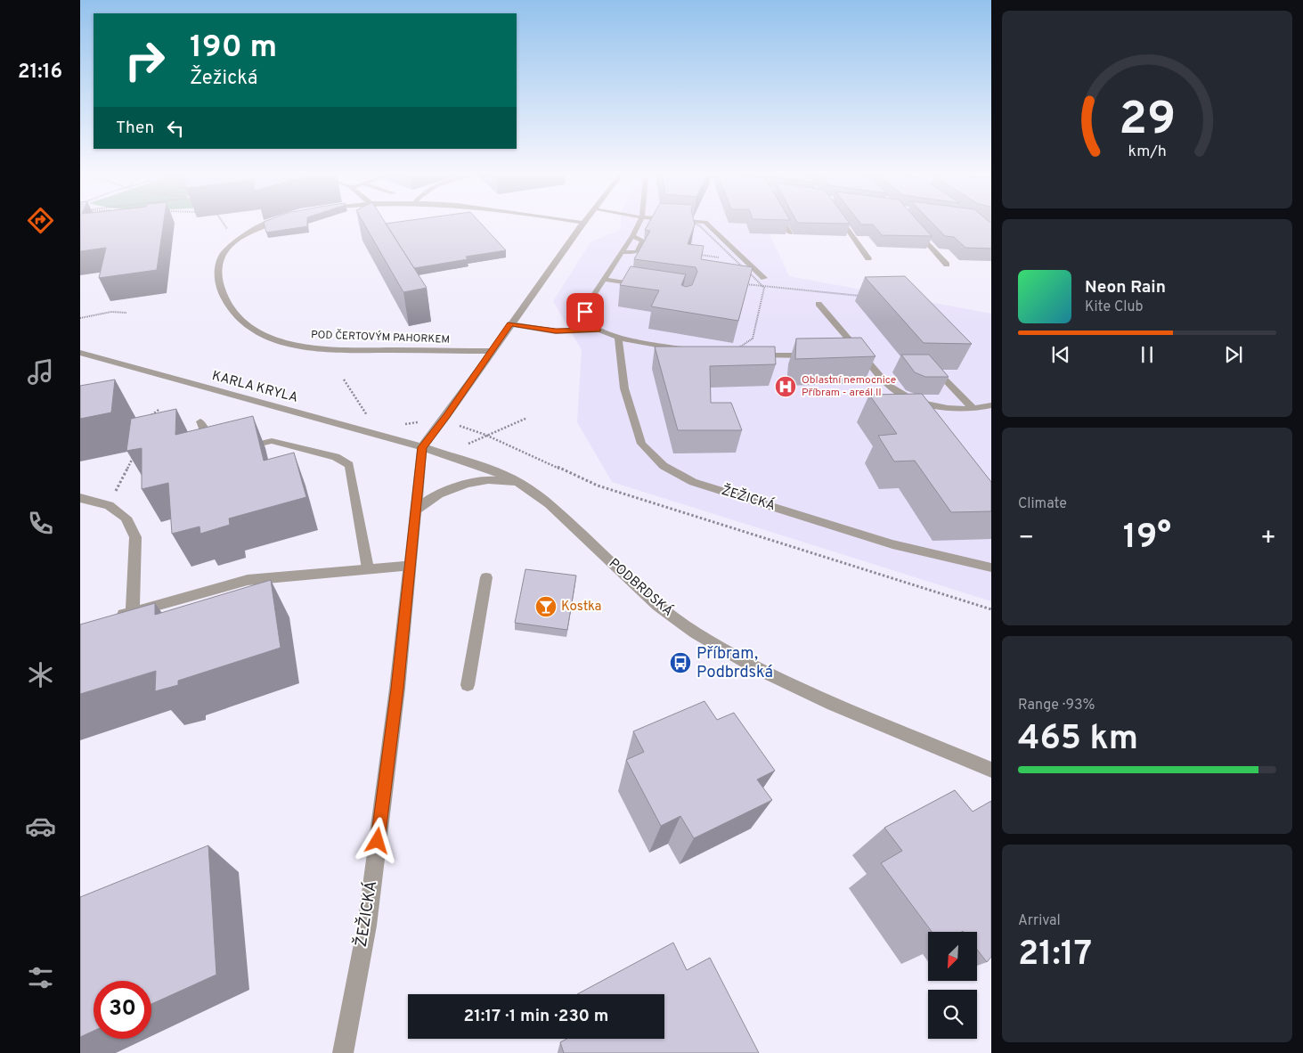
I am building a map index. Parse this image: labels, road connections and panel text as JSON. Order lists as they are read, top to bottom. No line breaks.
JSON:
{"streets":{"street":["POD ČERTOVÝM PAHORKEM","KARLA KRYLA","ŽEŽICKÁ","PODBRDSKÁ"]},"crossings":[["KARLA KRYLA","ŽEŽICKÁ"],["KARLA KRYLA","PODBRDSKÁ"],["ŽEŽICKÁ","PODBRDSKÁ"]],"places":{"hospital":["Oblastní nemocnice Příbram - areál II"],"bar":["Kostka"],"bus stop":["Příbram, Podbrdská"]},"north":"bottom left","page":{"tabs":"21:16","turn":["190 m","Žežická"],"then":"Then","song":["Neon Rain","Kite Club"],"tile":["Climate",["Range · 93%","465 km"],["Arrival","21:17"]],"heat":["−","19°","+"],"limit":"30","trip":"21:17 · 1 min · 230 m","gauge":["29","km/h"]}}
